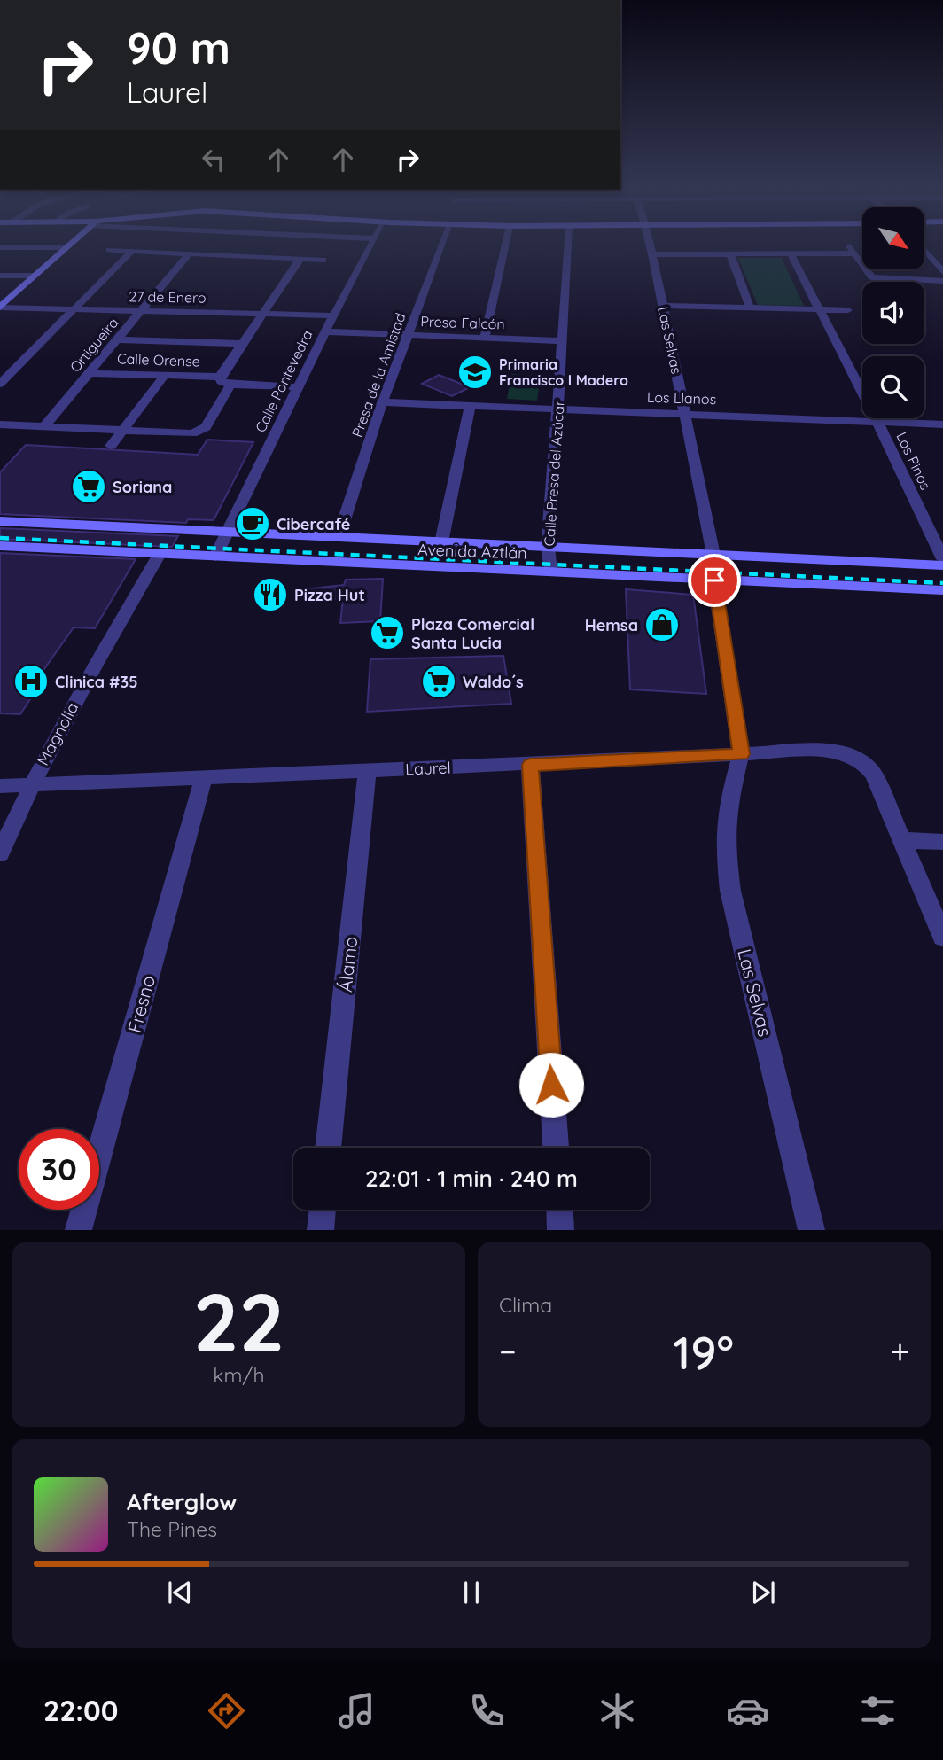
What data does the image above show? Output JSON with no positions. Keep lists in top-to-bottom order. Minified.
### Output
{"streets":{"street":["27 de Enero","Presa Falcón","Las Selvas","Ortigueira","Calle Orense","Presa de la Amistad","Calle Pontevedra","Los Llanos","Los Pinos","Calle Presa del Azúcar","Avenida Aztlán","Magnolia","Laurel","Álamo","Fresno"]},"crossings":[["27 de Enero","Ortigueira"],["27 de Enero","Calle Pontevedra"],["Presa Falcón","Presa de la Amistad"],["Presa Falcón","Calle Pontevedra"],["Presa Falcón","Calle Presa del Azúcar"],["Las Selvas","Los Llanos"],["Las Selvas","Avenida Aztlán"],["Las Selvas","Laurel"],["Ortigueira","Calle Orense"],["Presa de la Amistad","Los Llanos"],["Presa de la Amistad","Avenida Aztlán"],["Calle Pontevedra","Avenida Aztlán"],["Los Llanos","Los Pinos"],["Los Llanos","Calle Presa del Azúcar"],["Calle Presa del Azúcar","Avenida Aztlán"],["Avenida Aztlán","Magnolia"],["Magnolia","Laurel"],["Laurel","Álamo"],["Laurel","Fresno"]],"places":{"school or university":["Primaria Francisco I Madero"],"supermarket":["Soriana","Plaza Comercial Santa Lucia","Waldo´s"],"cafe":["Cibercafé"],"restaurant":["Pizza Hut"],"shop":["Hemsa"],"hospital":["Clinica #35"]},"north":"bottom right","page":{"turn":["90 m","Laurel"],"limit":"30","trip":"22:01 · 1 min · 240 m","tile":[["22","km/h"],"Clima"],"heat":["−","19°","+"],"song":["Afterglow","The Pines"],"tabs":"22:00"}}
